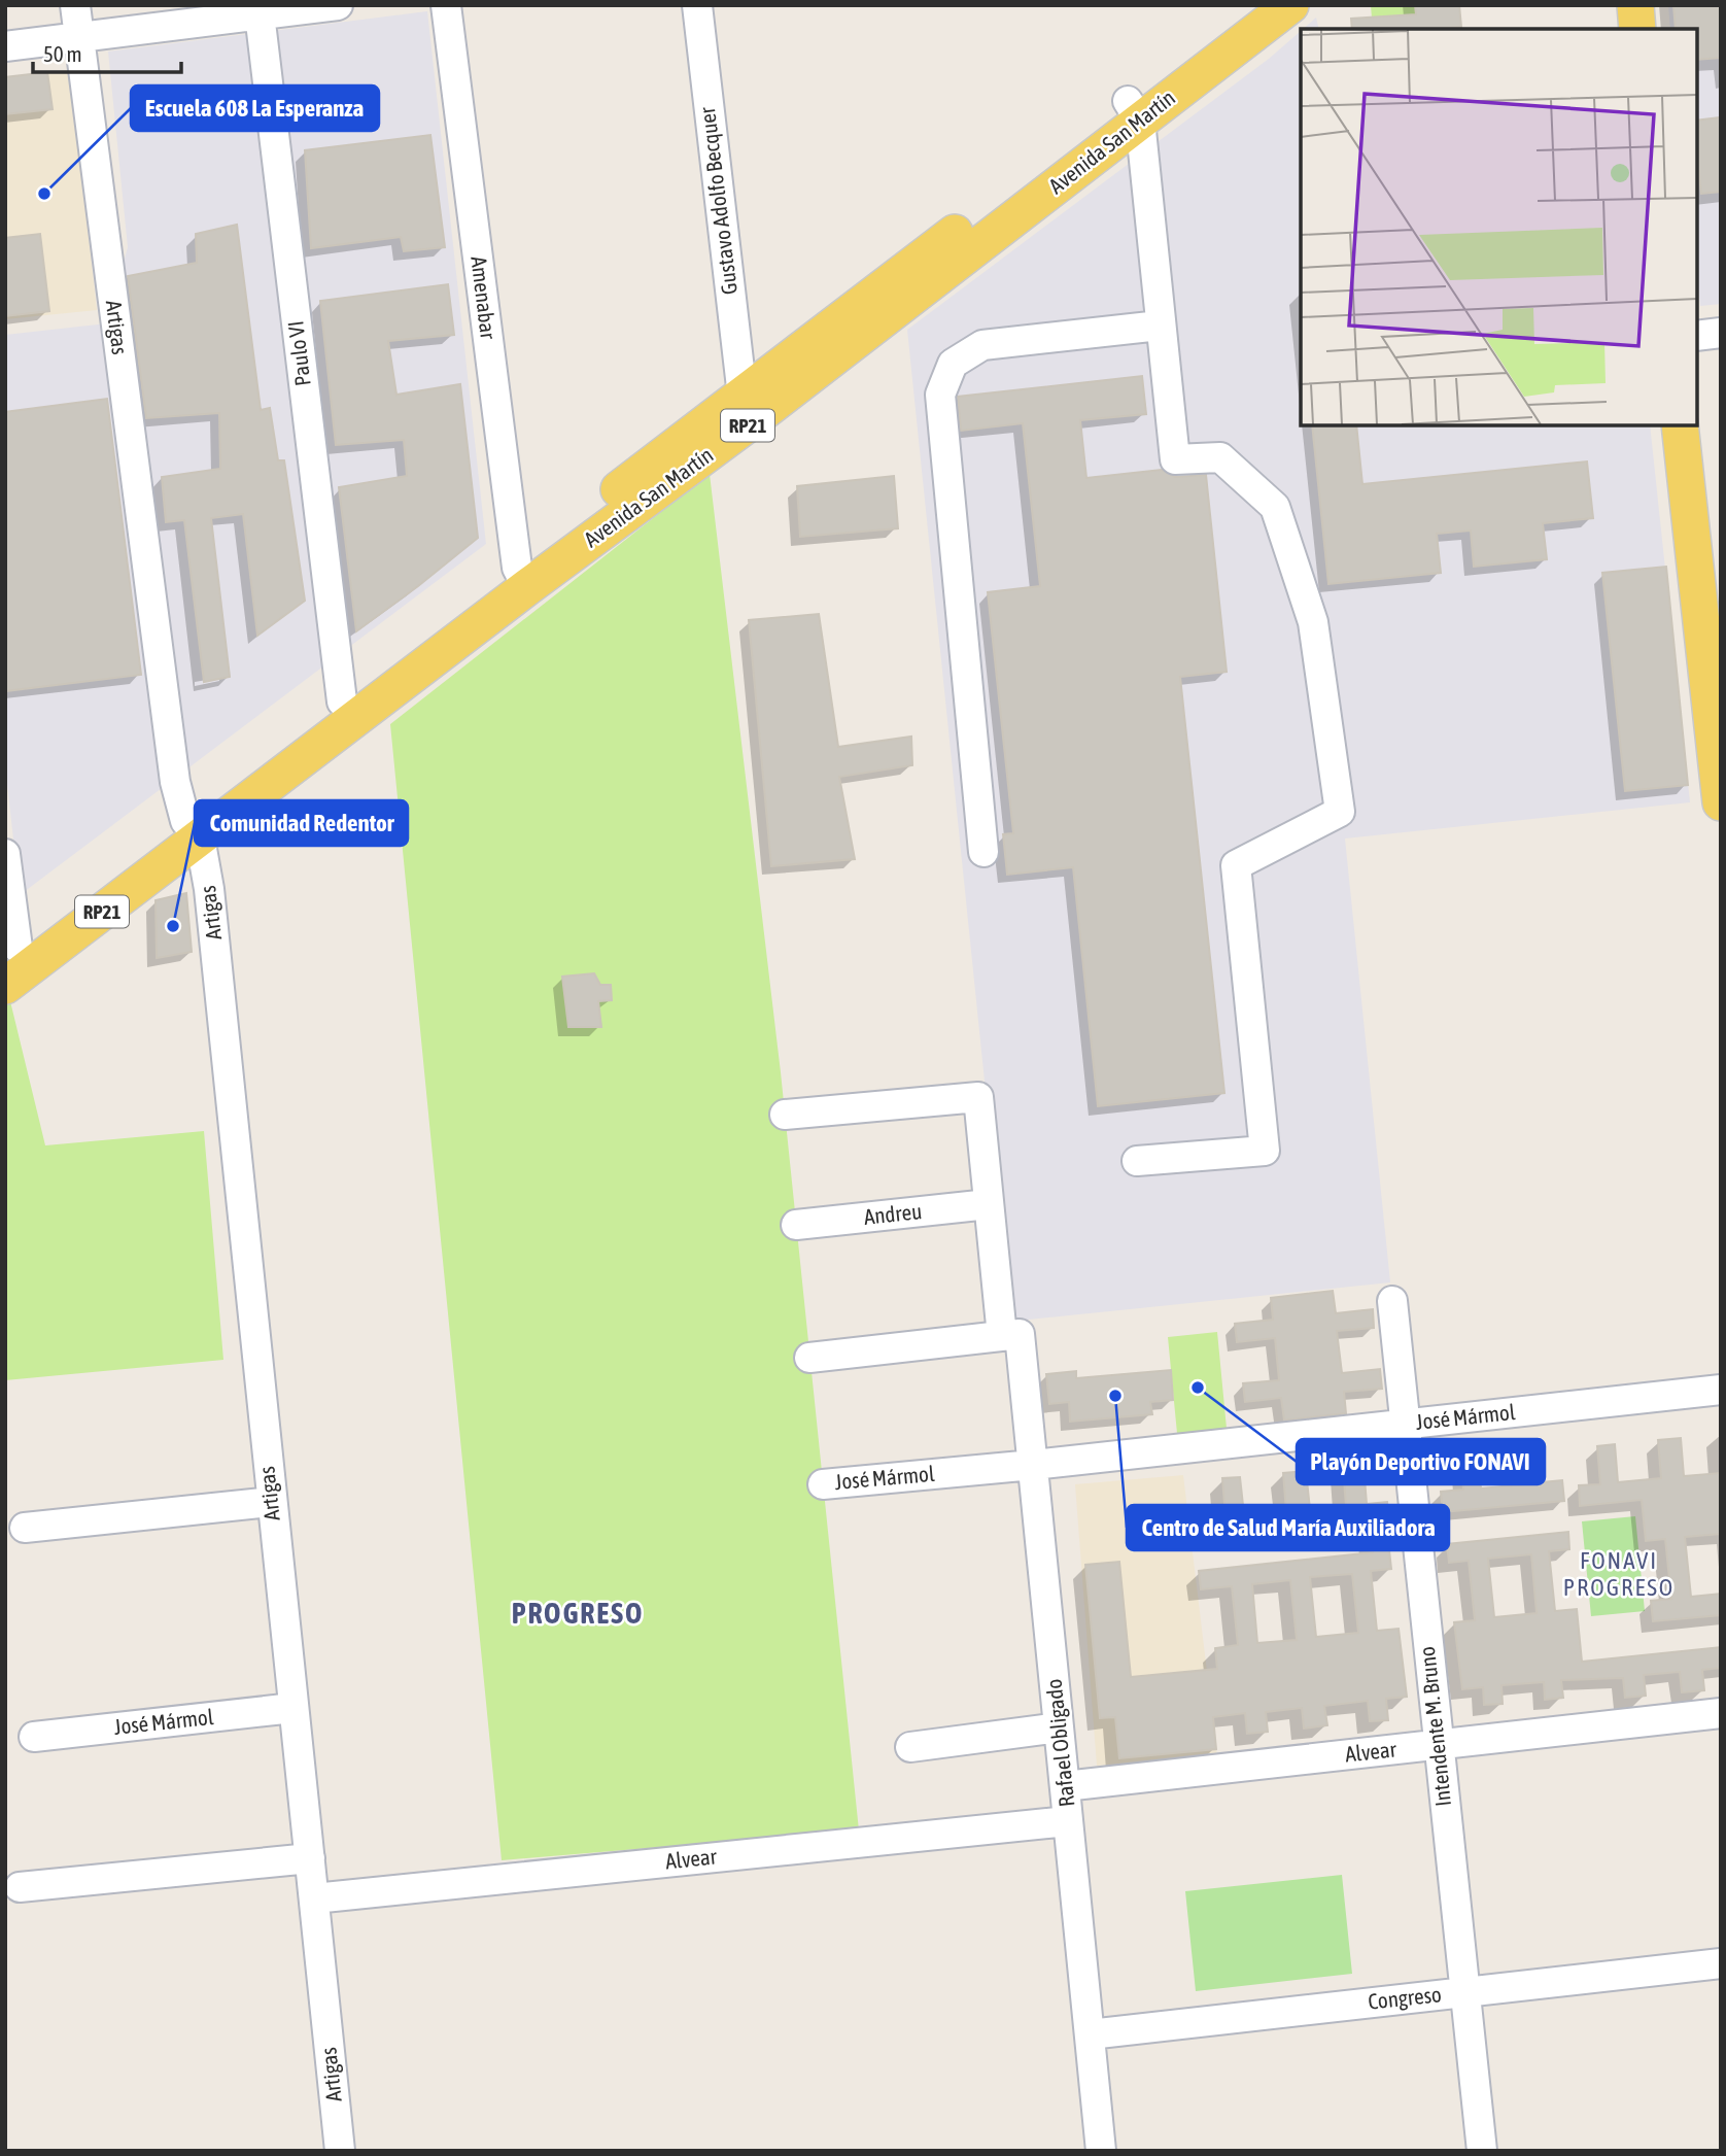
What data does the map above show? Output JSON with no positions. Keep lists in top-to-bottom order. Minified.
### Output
{"streets":{"main road":["Avenida San Martín","RP21"],"street":["Gustavo Adolfo Becquer","Amenabar","Artigas","Paulo VI","Andreu","José Mármol","Intendente M. Bruno","Rafael Obligado","Alvear","Congreso"]},"crossings":[["Avenida San Martín","Gustavo Adolfo Becquer"],["Avenida San Martín","Amenabar"],["Avenida San Martín","Artigas"],["Avenida San Martín","Paulo VI"],["Artigas","José Mármol"],["Artigas","Alvear"],["Andreu","Rafael Obligado"],["José Mármol","Intendente M. Bruno"],["José Mármol","Rafael Obligado"],["Intendente M. Bruno","Alvear"],["Intendente M. Bruno","Congreso"],["Rafael Obligado","Alvear"],["Rafael Obligado","Congreso"]],"districts":["FONAVI PROGRESO","PROGRESO"],"places":["Escuela 608 La Esperanza","Comunidad Redentor","Playón Deportivo FONAVI","Centro de Salud María Auxiliadora"],"scale_bar":"50 m"}
